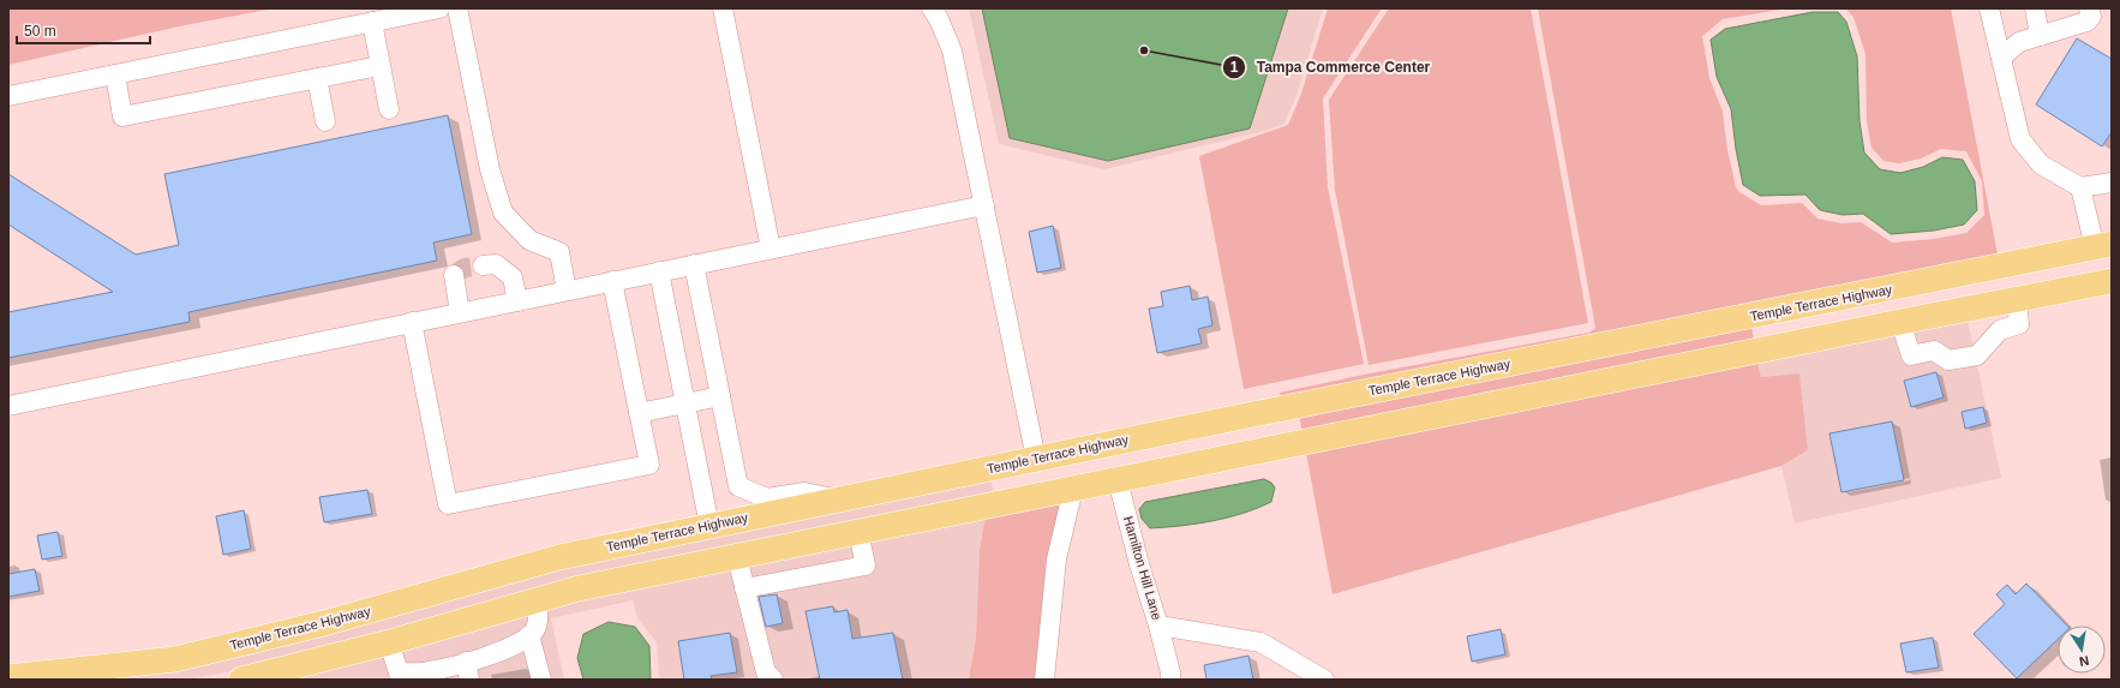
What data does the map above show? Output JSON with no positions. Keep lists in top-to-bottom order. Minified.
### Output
{"streets":{"main road":["Temple Terrace Highway"],"street":["Hamilton Hill Lane"]},"places":["Tampa Commerce Center"],"scale_bar":"50 m","north":"bottom"}
